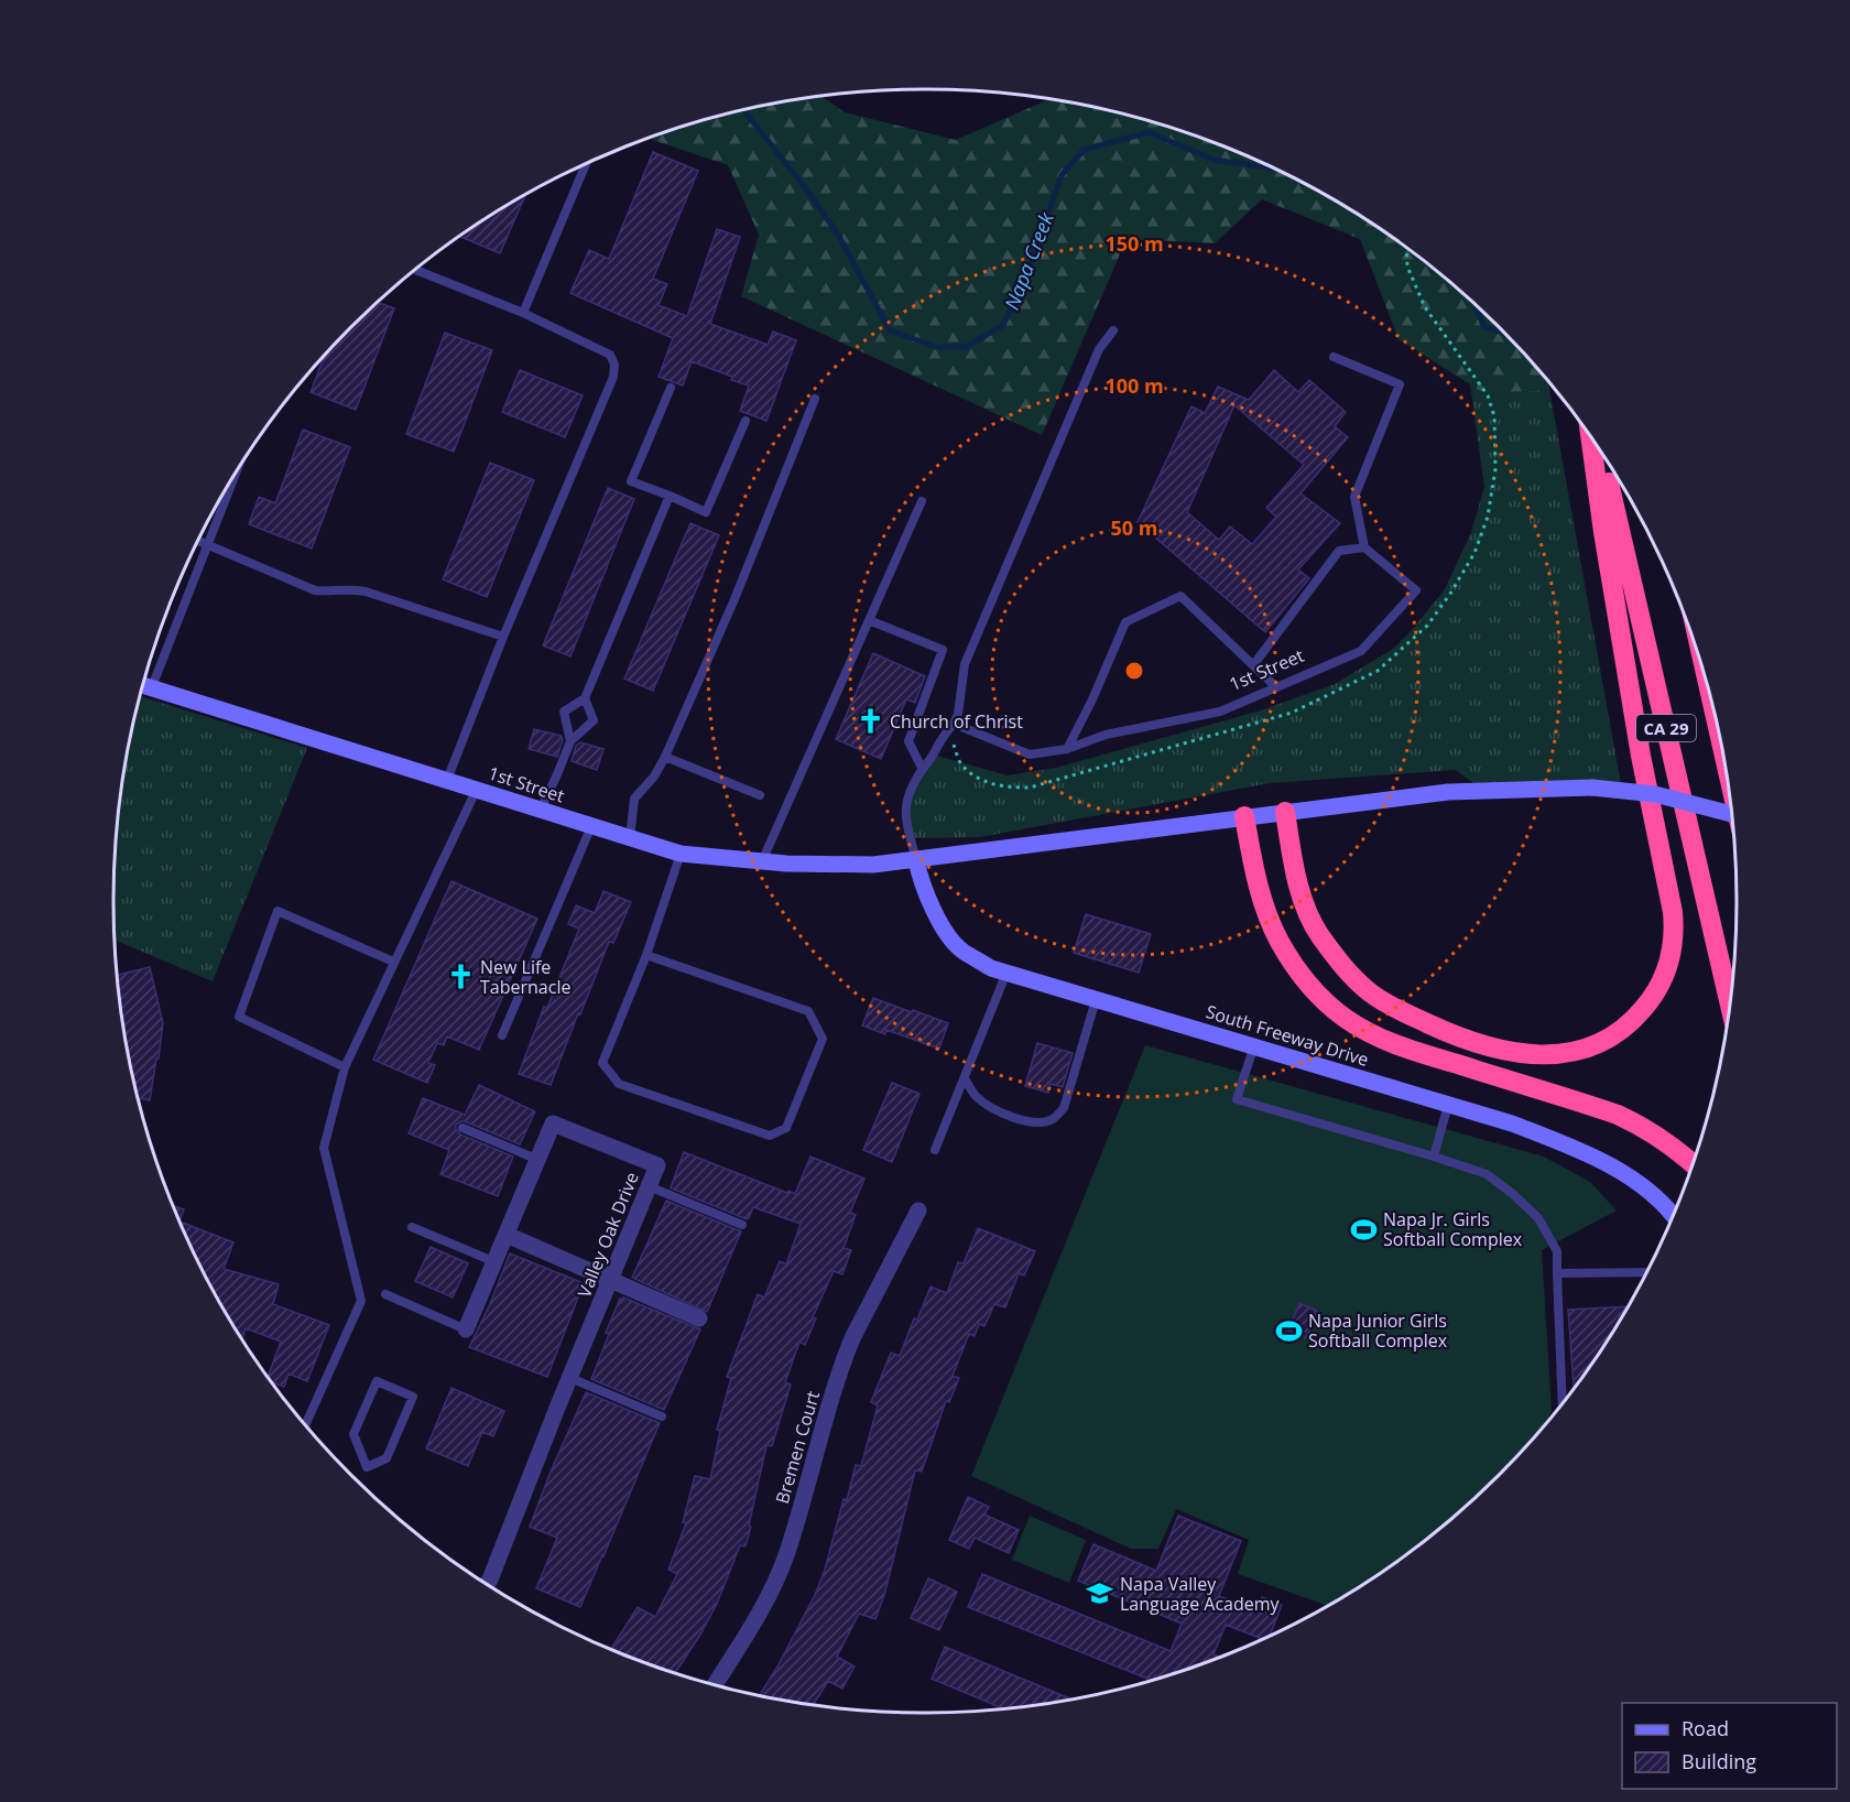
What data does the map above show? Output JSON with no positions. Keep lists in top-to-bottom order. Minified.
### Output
{"streets":{"highway":["CA 29"],"main road":["1st Street","South Freeway Drive"],"street":["Valley Oak Drive","Bremen Court"]},"crossings":[["1st Street","South Freeway Drive"]],"water":["Napa Creek"],"places":{"church":["Church of Christ","New Life Tabernacle"],"sports":["Napa Jr. Girls Softball Complex","Napa Junior Girls Softball Complex"],"school or university":["Napa Valley Language Academy"]},"legend":["Road","Building"],"rings":["150 m","100 m","50 m"]}
